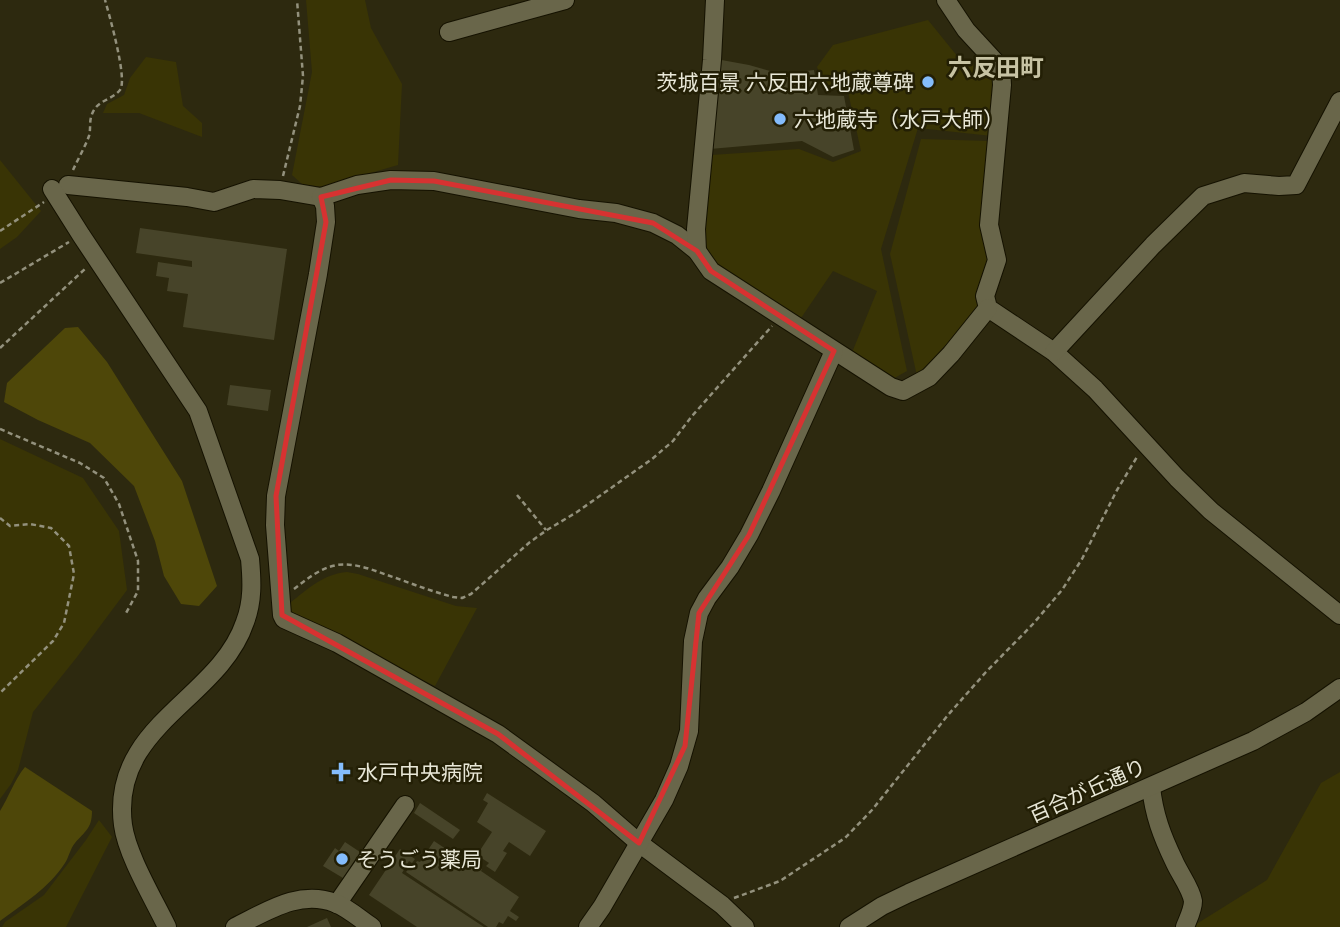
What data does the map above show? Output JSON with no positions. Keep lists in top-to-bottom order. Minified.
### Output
{"streets":{"street":["百合が丘通り"]},"districts":["六反田町"],"places":{"other":["茨城百景 六反田六地蔵尊碑","六地蔵寺（水戸大師）","そうごう薬局"],"health":["水戸中央病院"]}}
